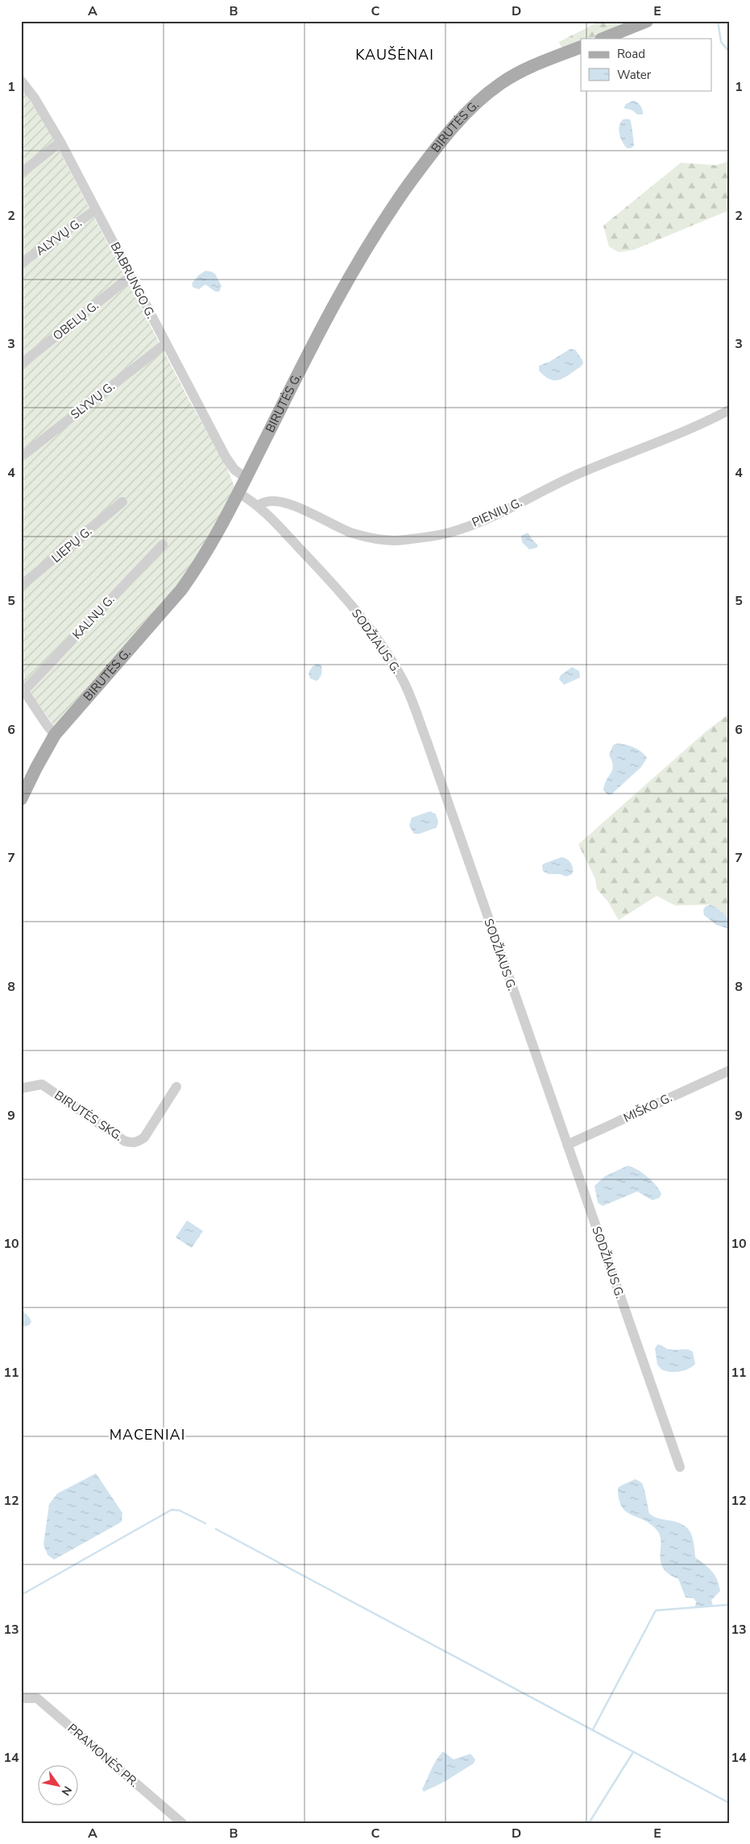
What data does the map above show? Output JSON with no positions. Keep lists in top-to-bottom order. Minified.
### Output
{"streets":{"main road":["BIRUTĖS G."],"street":["ALYVŲ G.","BABRUNGO G.","OBELŲ G.","SLYVŲ G.","PIENIŲ G.","LIEPŲ G.","KALNŲ G.","SODŽIAUS G.","MIŠKO G.","BIRUTĖS SKG.","PRAMONĖS PR."]},"crossings":[["BIRUTĖS G.","BABRUNGO G."],["BIRUTĖS G.","SODŽIAUS G."],["ALYVŲ G.","BABRUNGO G."],["BABRUNGO G.","OBELŲ G."],["BABRUNGO G.","SLYVŲ G."],["PIENIŲ G.","SODŽIAUS G."],["SODŽIAUS G.","MIŠKO G."]],"districts":["KAUŠĖNAI","MACENIAI"],"legend":["Road","Water"],"north":"bottom right","grid":{"columns":["A","B","C","D","E"],"rows":["1","2","3","4","5","6","7","8","9","10","11","12","13","14"]}}
